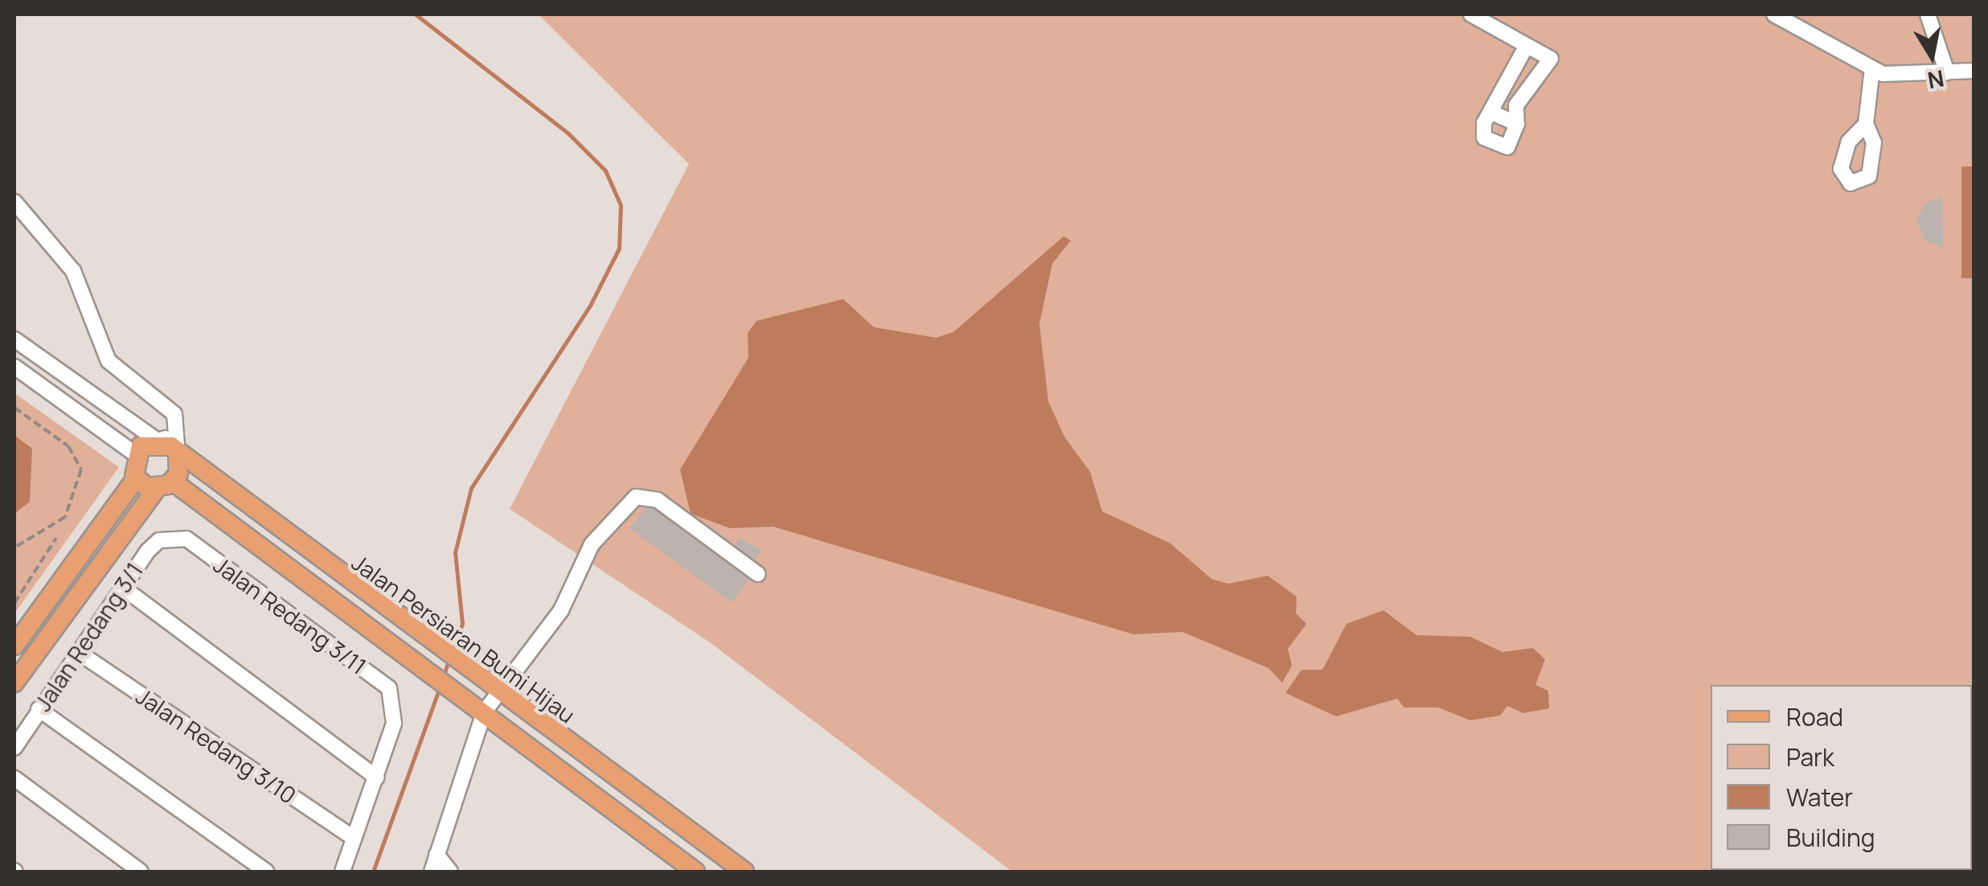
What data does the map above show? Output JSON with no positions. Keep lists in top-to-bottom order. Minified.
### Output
{"streets":{"main road":["Jalan Persiaran Bumi Hijau"],"street":["Jalan Redang 3/11","Jalan Redang 3/1","Jalan Redang 3/10"]},"crossings":[["Jalan Redang 3/11","Jalan Redang 3/1"],["Jalan Redang 3/1","Jalan Redang 3/10"]],"legend":["Road","Park","Water","Building"],"north":"bottom"}
